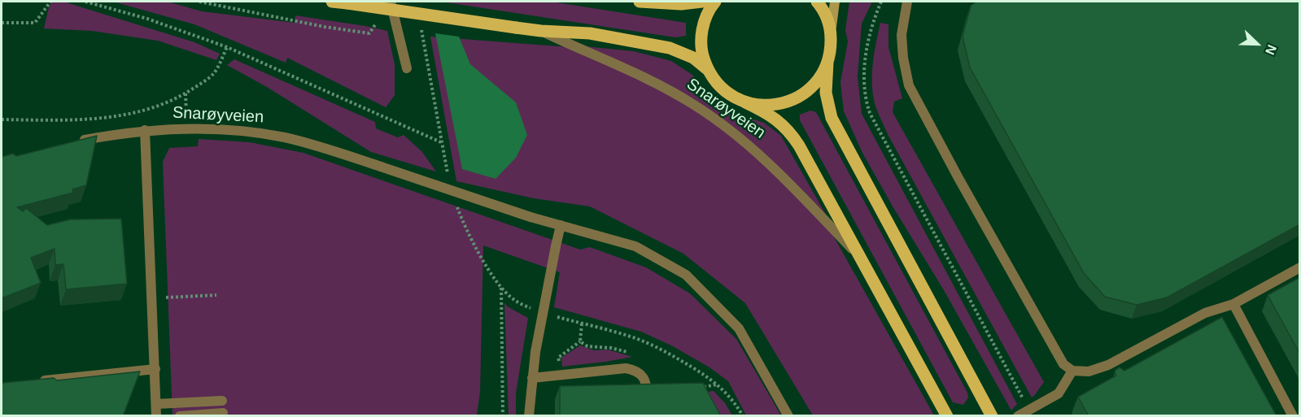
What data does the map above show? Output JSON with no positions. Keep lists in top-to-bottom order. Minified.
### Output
{"streets":{"main road":["Snarøyveien"]},"north":"bottom right"}
